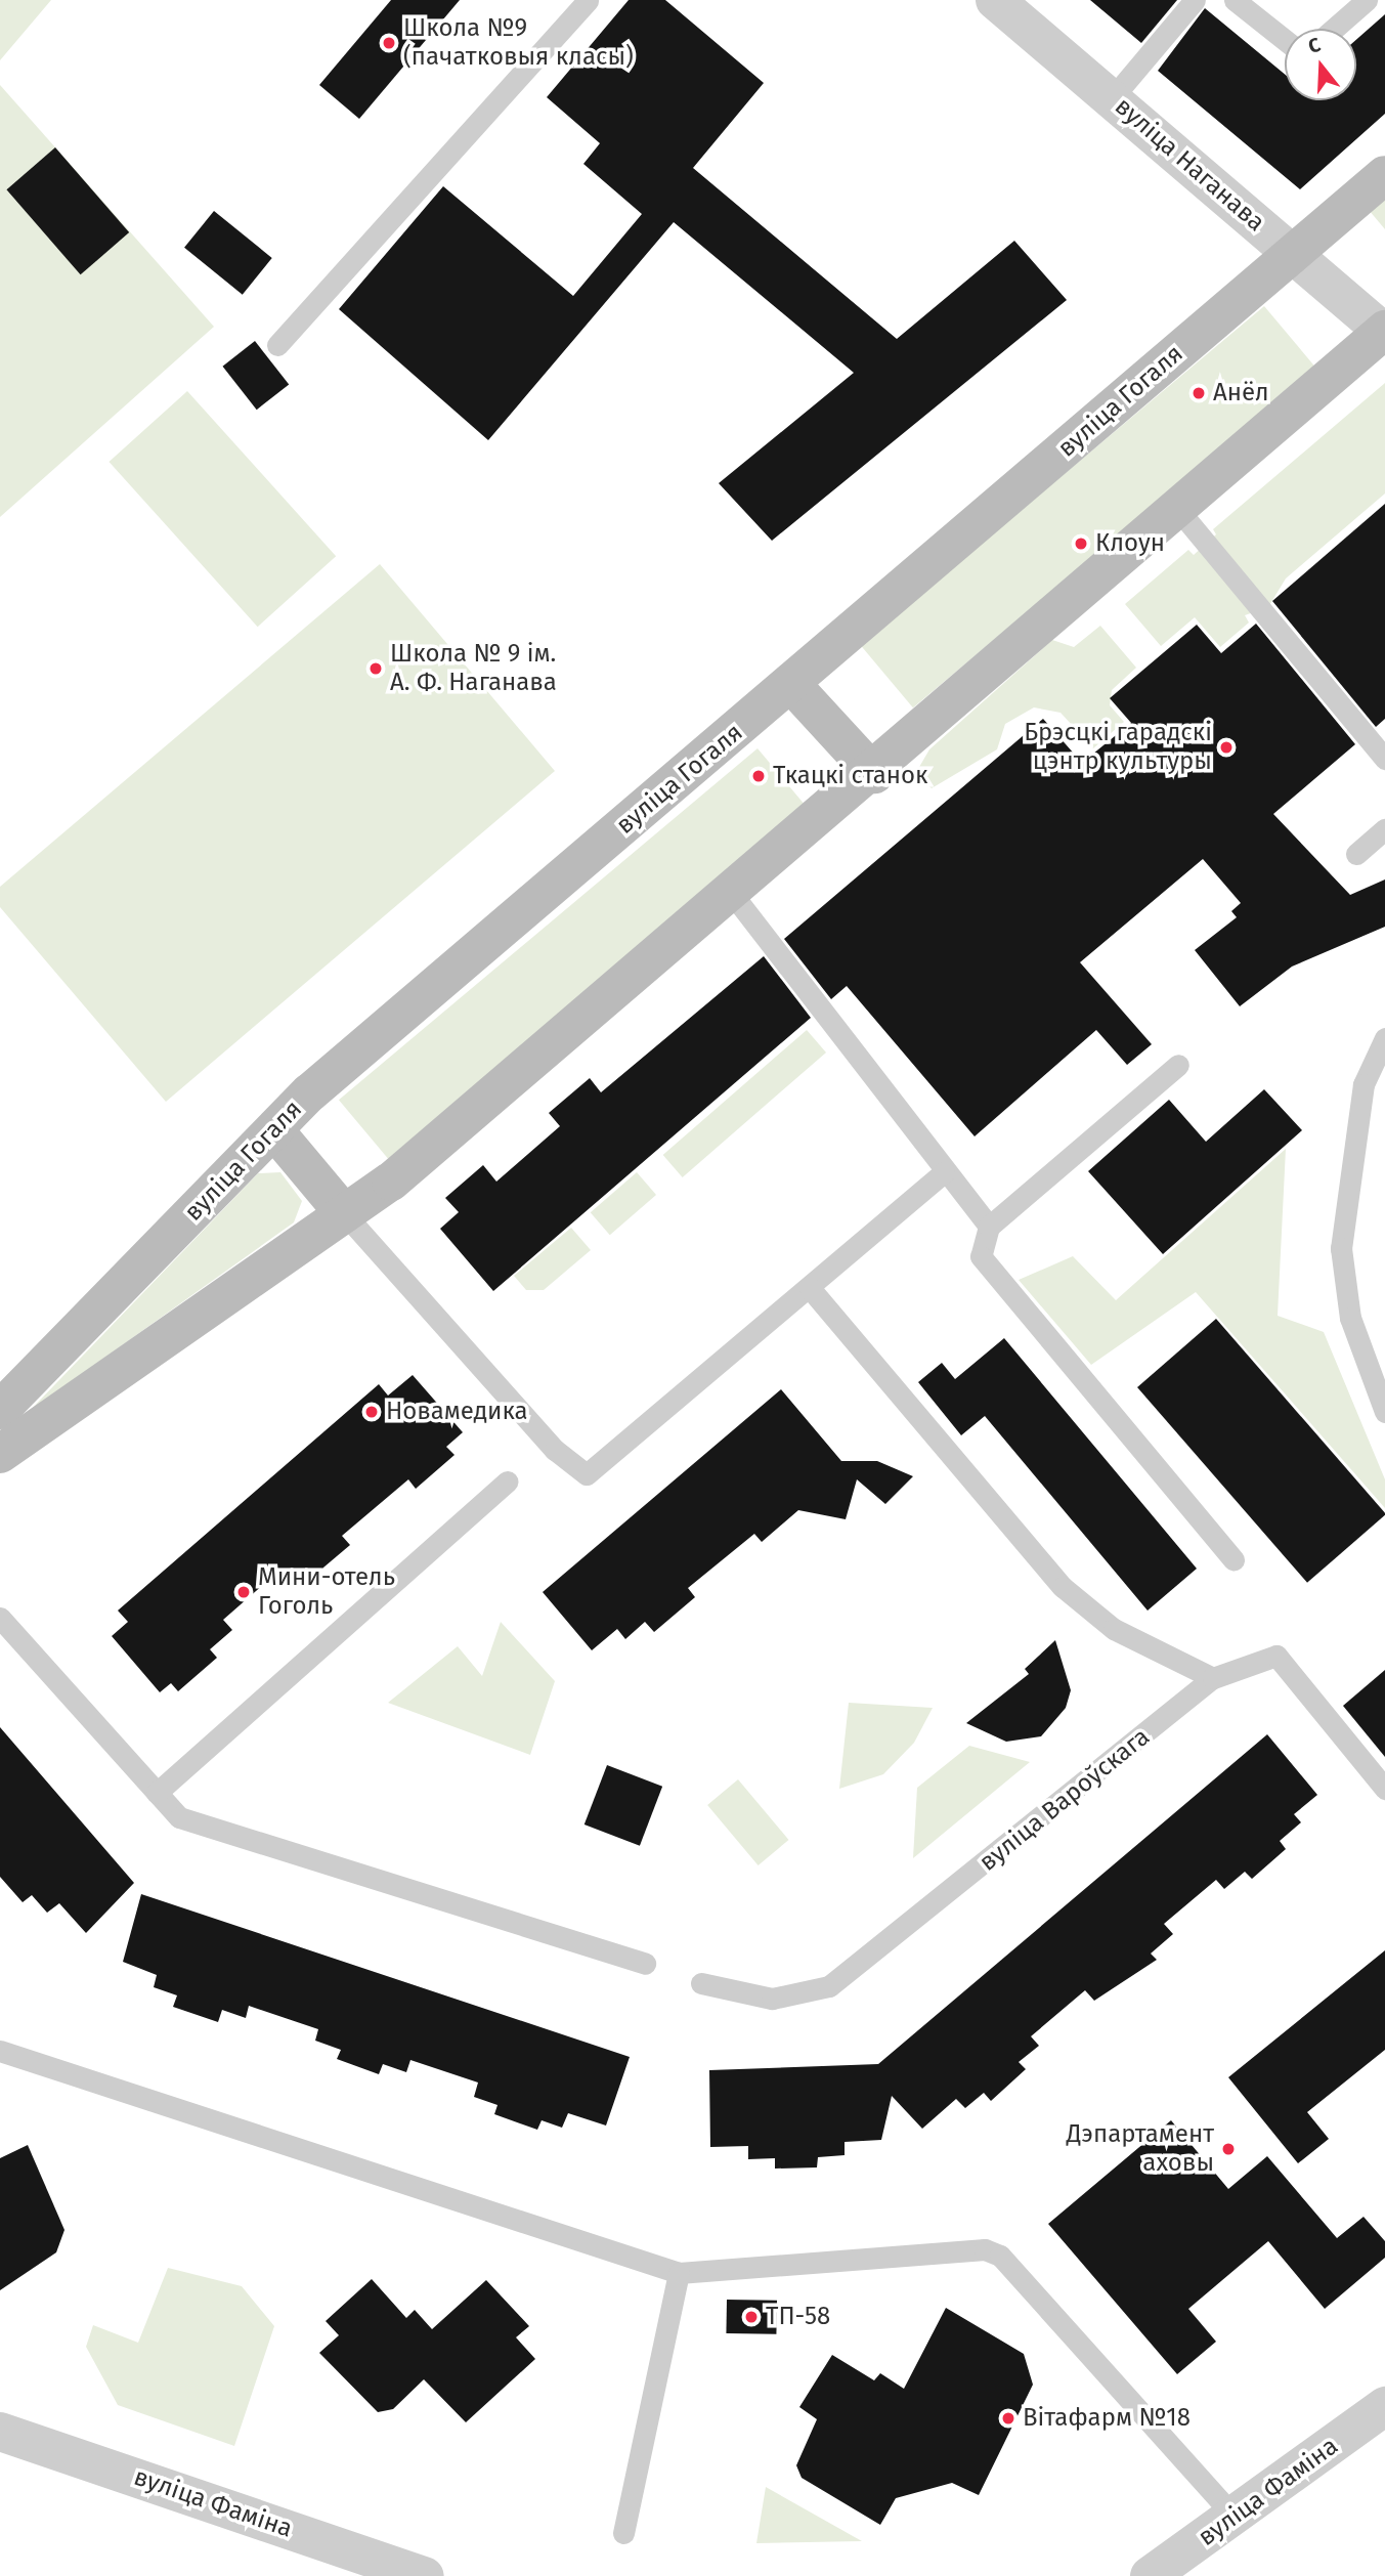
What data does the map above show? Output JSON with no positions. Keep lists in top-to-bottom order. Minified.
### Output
{"streets":{"main road":["вуліца Гогаля"],"street":["вуліца Наганава","вуліца Фаміна"],"lane":["вуліца Вароўскага"]},"crossings":[["вуліца Наганава","вуліца Гогаля"]],"places":["Школа №9 (пачатковыя класы)","Анёл","Клоун","Школа № 9 ім. А. Ф. Наганава","Брэсцкі гарадскі цэнтр культуры","Ткацкі станок","Новамедика","Мини-отель Гоголь","Дэпартамент аховы","ТП-58","Вітафарм №18"],"north":"top"}
